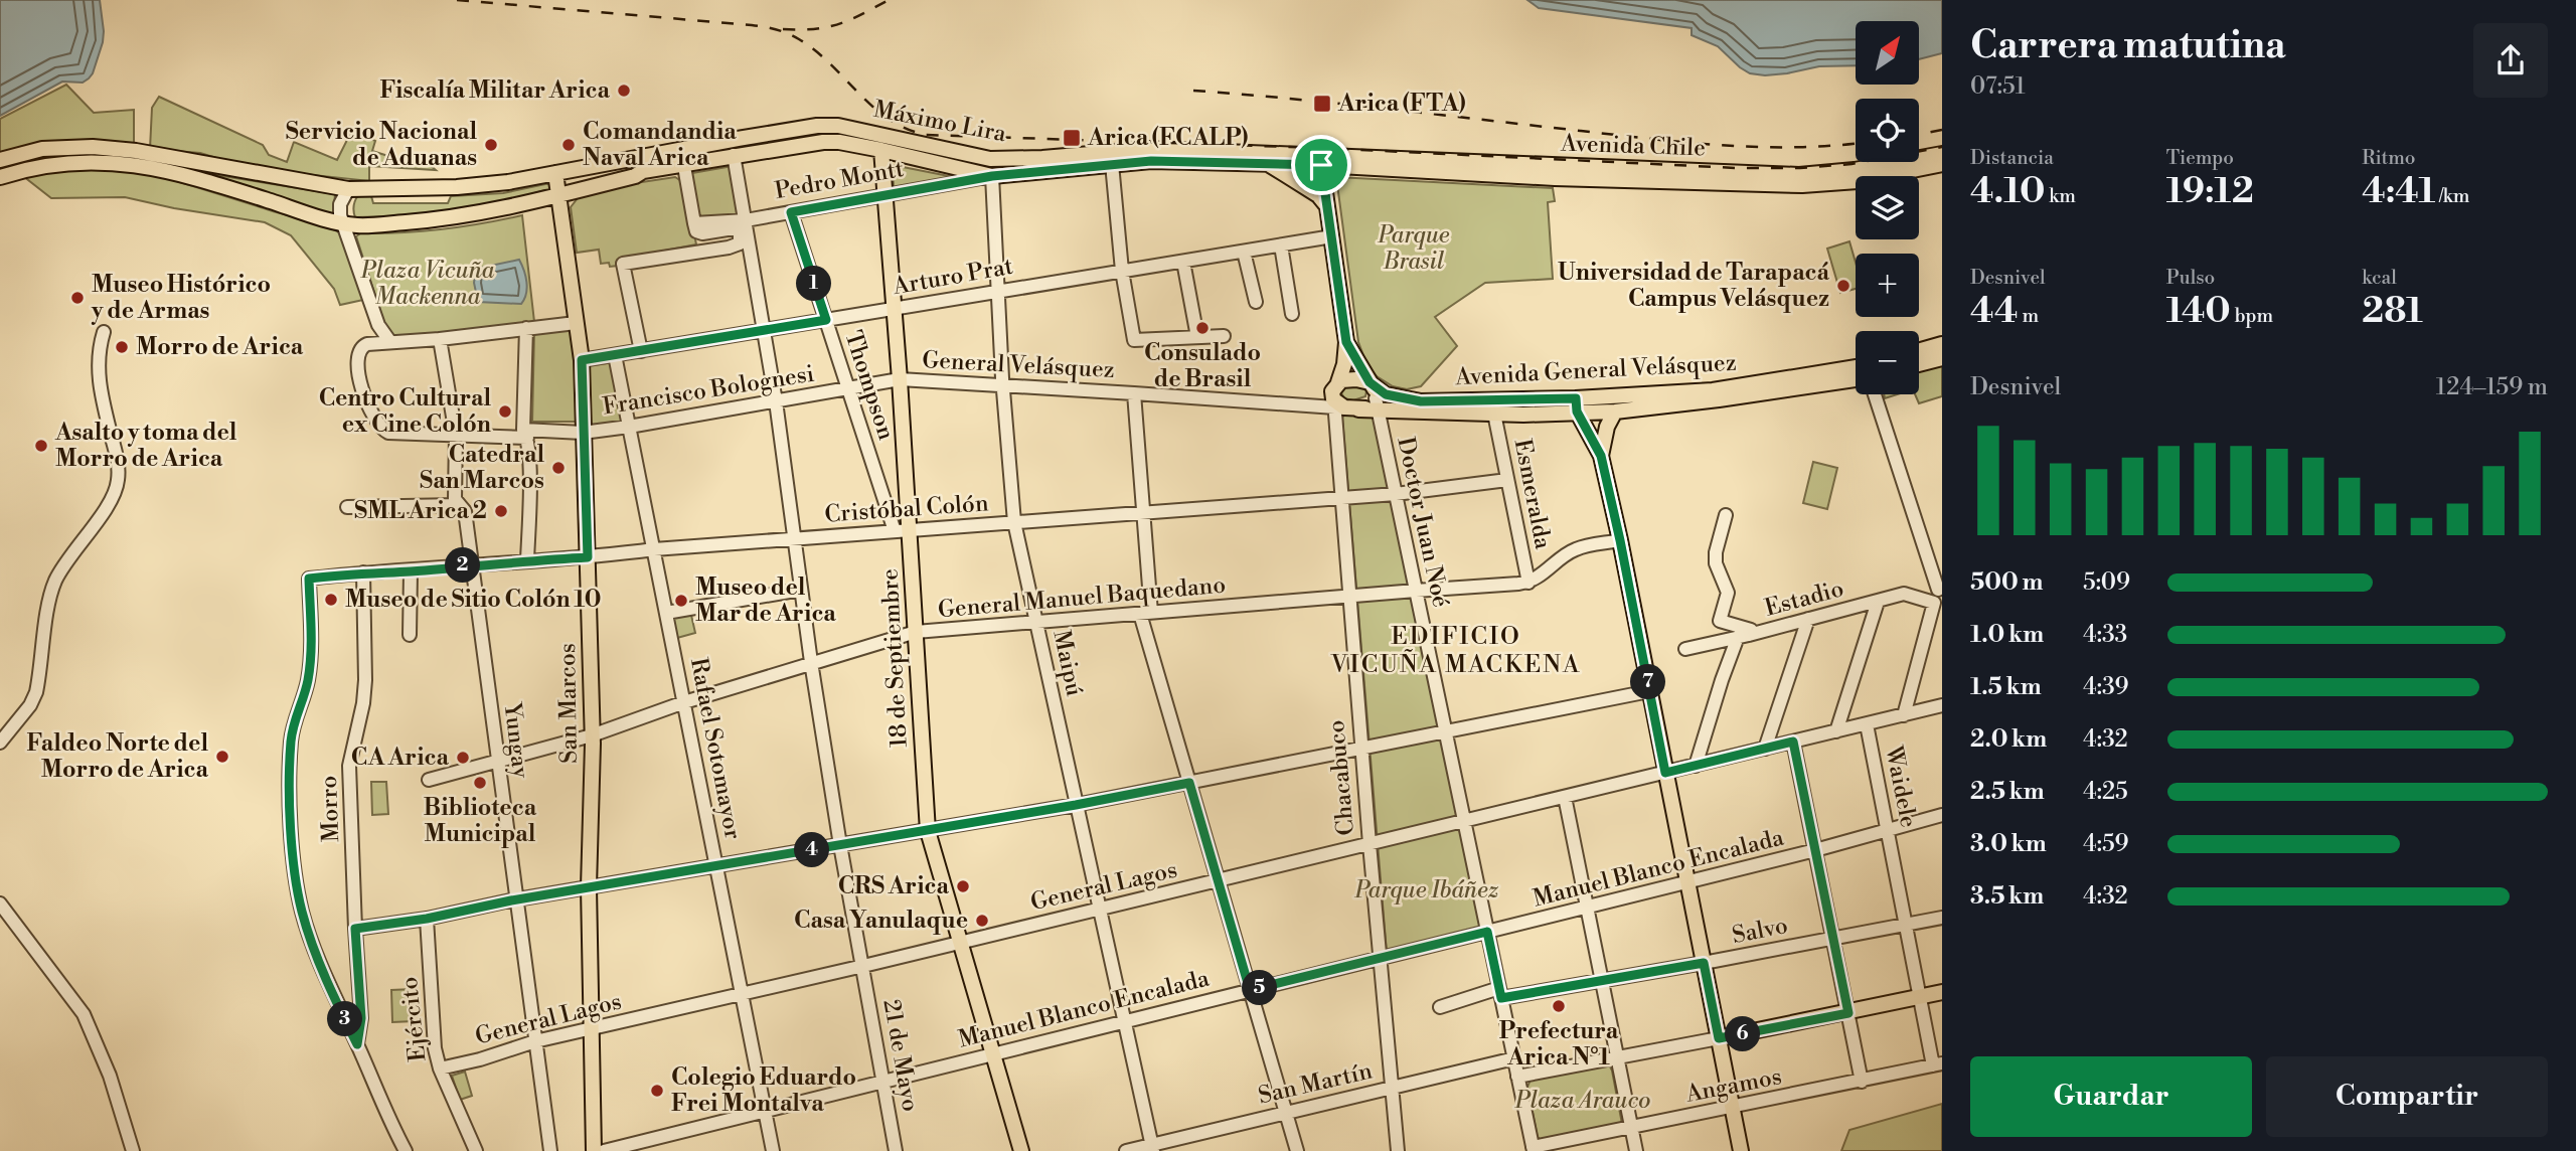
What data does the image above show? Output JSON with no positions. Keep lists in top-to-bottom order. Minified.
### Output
{"streets":{"main road":["Máximo Lira","Avenida Chile","Avenida General Velásquez","18 de Septiembre","San Marcos"],"street":["Pedro Montt","Arturo Prat","General Velásquez","Thompson","Francisco Bolognesi","Esmeralda","Cristóbal Colón","Doctor Juan Noé","General Manuel Baquedano","Estadio","Maipú","Yungay","Rafael Sotomayor","Chacabuco","Waidele","Morro","Manuel Blanco Encalada","General Lagos","Salvo","Ejército","21 de Mayo","San Martín","Angamos"]},"crossings":[["Máximo Lira","Avenida Chile"],["Máximo Lira","Pedro Montt"],["Máximo Lira","18 de Septiembre"],["Máximo Lira","Maipú"],["Máximo Lira","San Marcos"],["Máximo Lira","21 de Mayo"],["Pedro Montt","Thompson"],["Pedro Montt","18 de Septiembre"],["Pedro Montt","Maipú"],["Pedro Montt","21 de Mayo"],["Arturo Prat","Thompson"],["Arturo Prat","18 de Septiembre"],["Arturo Prat","Maipú"],["Arturo Prat","San Marcos"],["Arturo Prat","Rafael Sotomayor"],["Arturo Prat","21 de Mayo"],["General Velásquez","Avenida General Velásquez"],["General Velásquez","Francisco Bolognesi"],["General Velásquez","18 de Septiembre"],["General Velásquez","Maipú"],["Avenida General Velásquez","Esmeralda"],["Avenida General Velásquez","Doctor Juan Noé"],["Avenida General Velásquez","Chacabuco"],["Thompson","Francisco Bolognesi"],["Thompson","Cristóbal Colón"],["Francisco Bolognesi","18 de Septiembre"],["Francisco Bolognesi","San Marcos"],["Francisco Bolognesi","Yungay"],["Francisco Bolognesi","Rafael Sotomayor"],["Francisco Bolognesi","21 de Mayo"],["Esmeralda","Cristóbal Colón"],["Esmeralda","General Manuel Baquedano"],["Cristóbal Colón","Doctor Juan Noé"],["Cristóbal Colón","18 de Septiembre"],["Cristóbal Colón","Maipú"],["Cristóbal Colón","San Marcos"],["Cristóbal Colón","Yungay"],["Cristóbal Colón","Rafael Sotomayor"],["Cristóbal Colón","Chacabuco"],["Cristóbal Colón","Morro"],["Cristóbal Colón","21 de Mayo"],["Doctor Juan Noé","General Manuel Baquedano"],["Doctor Juan Noé","Manuel Blanco Encalada"],["Doctor Juan Noé","General Lagos"],["Doctor Juan Noé","Salvo"],["Doctor Juan Noé","San Martín"],["Doctor Juan Noé","Angamos"],["General Manuel Baquedano","18 de Septiembre"],["General Manuel Baquedano","Maipú"],["General Manuel Baquedano","San Marcos"],["General Manuel Baquedano","Yungay"],["General Manuel Baquedano","Rafael Sotomayor"],["General Manuel Baquedano","Chacabuco"],["General Manuel Baquedano","21 de Mayo"],["18 de Septiembre","Manuel Blanco Encalada"],["18 de Septiembre","General Lagos"],["Maipú","Manuel Blanco Encalada"],["Maipú","General Lagos"],["Maipú","San Martín"],["San Marcos","General Lagos"],["Yungay","General Lagos"],["Rafael Sotomayor","Manuel Blanco Encalada"],["Rafael Sotomayor","General Lagos"],["Chacabuco","Manuel Blanco Encalada"],["Chacabuco","General Lagos"],["Chacabuco","San Martín"],["Waidele","Manuel Blanco Encalada"],["Waidele","General Lagos"],["Waidele","Salvo"],["Waidele","Angamos"],["Manuel Blanco Encalada","21 de Mayo"],["General Lagos","Ejército"],["General Lagos","21 de Mayo"]],"districts":["EDIFICIO VICUÑA MACKENA"],"parks":["Parque Brasil","Plaza Vicuña Mackenna","Parque Ibáñez","Plaza Arauco"],"places":{"other":["Fiscalía Militar Arica","Servicio Nacional de Aduanas","Comandandia Naval Arica","Universidad de Tarapacá Campus Velásquez","Museo Histórico y de Armas","Consulado de Brasil","Morro de Arica","Centro Cultural ex Cine Colón","Asalto y toma del Morro de Arica","Catedral San Marcos","SML Arica 2","Museo de Sitio Colón 10","Museo del Mar de Arica","Faldeo Norte del Morro de Arica","CA Arica","Biblioteca Municipal","CRS Arica","Casa Yanulaque","Prefectura Arica N°1","Colegio Eduardo Frei Montalva"],"transit":["Arica (FTA)","Arica (FCALP)"]},"north":"top right","page":{"heading":["Carrera matutina","07:51"],"map_buttons":["+","−"],"stats":[["Distancia","4.10 km"],["Tiempo","19:12"],["Ritmo","4:41 /km"],["Desnivel","44 m"],["Pulso","140 bpm"],["kcal","281"]],"pins":["1","2","7","4","5","3","6"],"chart":["Desnivel","124–159 m"],"list":[{"name":"500 m","note":"5:09"},{"name":"1.0 km","note":"4:33"},{"name":"1.5 km","note":"4:39"},{"name":"2.0 km","note":"4:32"},{"name":"2.5 km","note":"4:25"},{"name":"3.0 km","note":"4:59"},{"name":"3.5 km","note":"4:32"}],"buttons":["Guardar","Compartir"]}}
